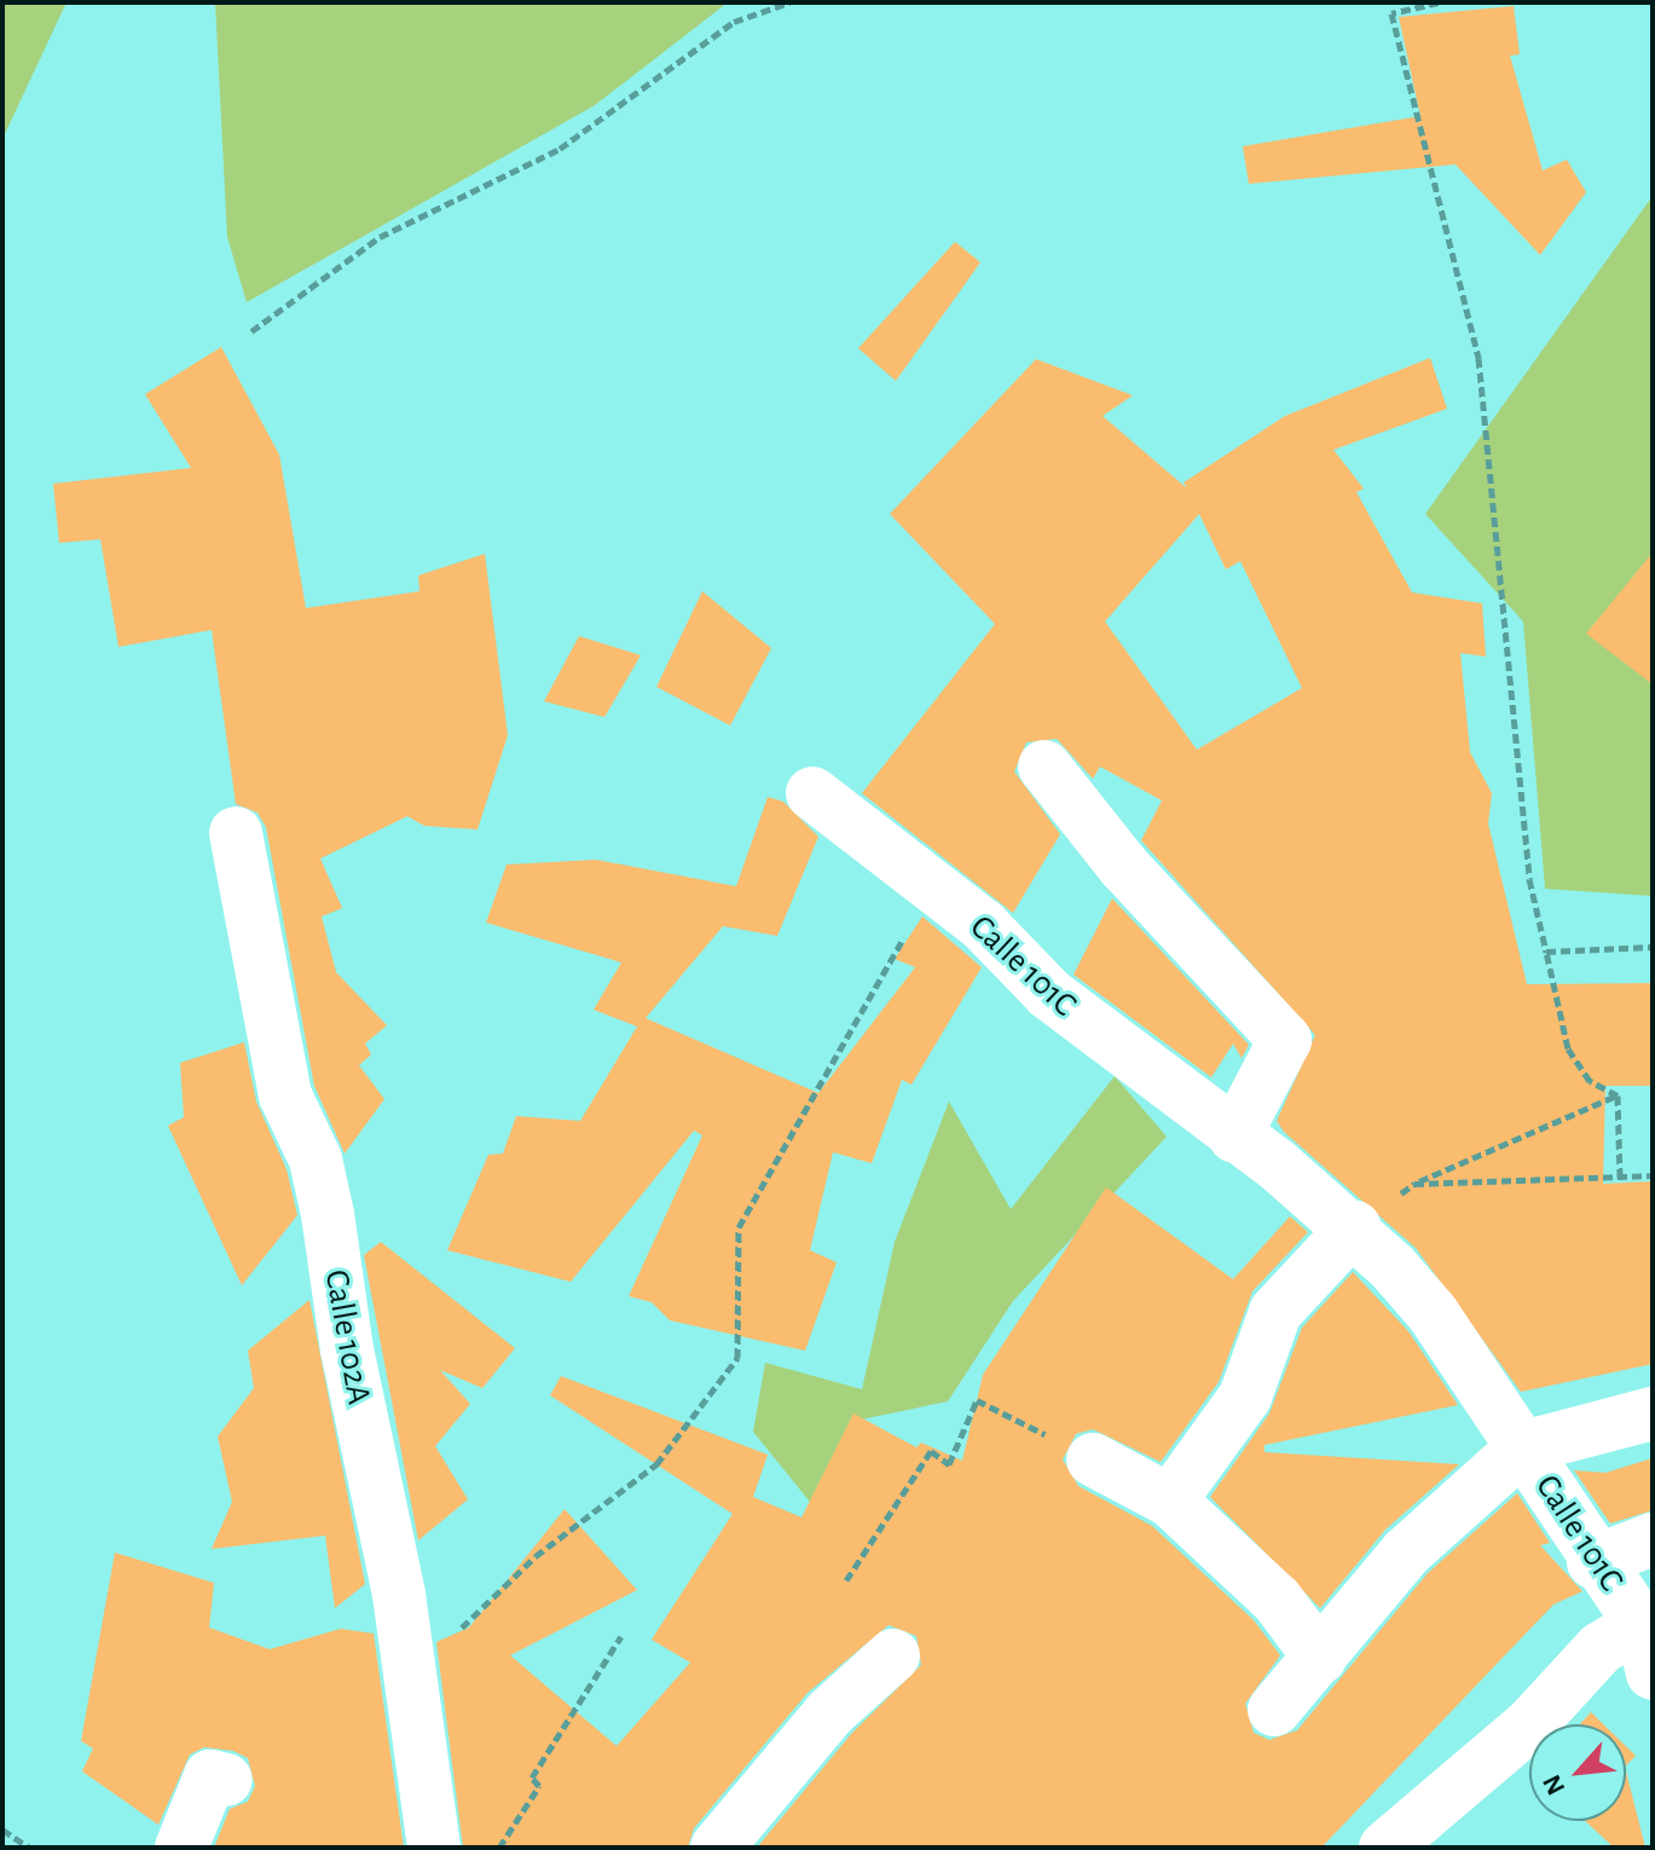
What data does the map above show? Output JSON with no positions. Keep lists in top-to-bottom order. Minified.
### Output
{"streets":{"street":["Calle 101C","Calle 102A"]},"north":"bottom left"}
